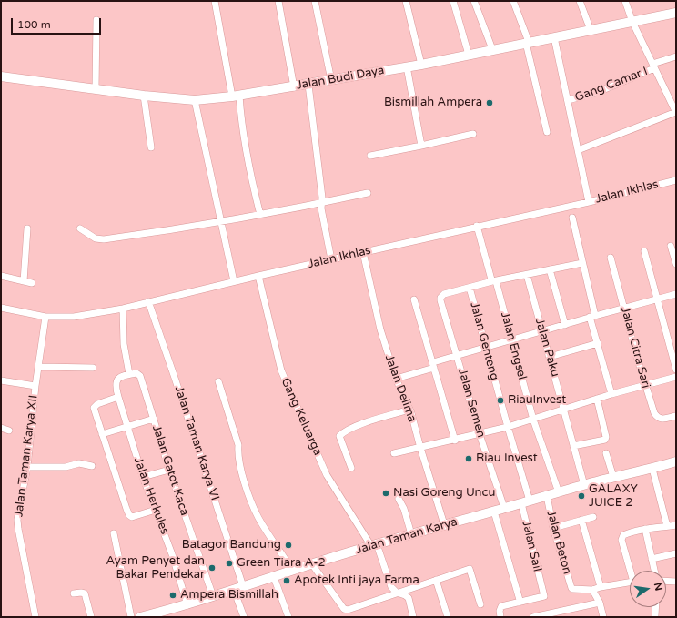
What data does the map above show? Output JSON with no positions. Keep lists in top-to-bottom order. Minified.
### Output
{"streets":{"street":["Jalan Budi Daya","Gang Camar I","Jalan Ikhlas","Jalan Genteng","Jalan Engsel","Jalan Paku","Jalan Citra Sari","Jalan Delima","Jalan Semen","Gang Keluarga","Jalan Taman Karya VI","Jalan Taman Karya XII","Jalan Gatot Kaca","Jalan Herkules","Jalan Taman Karya","Jalan Beton","Jalan Sail"]},"crossings":[["Jalan Ikhlas","Jalan Engsel"],["Jalan Ikhlas","Jalan Delima"],["Jalan Ikhlas","Gang Keluarga"],["Jalan Ikhlas","Jalan Taman Karya VI"],["Jalan Ikhlas","Jalan Taman Karya XII"],["Jalan Genteng","Jalan Semen"],["Jalan Genteng","Jalan Taman Karya"],["Jalan Genteng","Jalan Sail"],["Jalan Engsel","Jalan Taman Karya"],["Jalan Paku","Jalan Taman Karya"],["Jalan Delima","Jalan Taman Karya"],["Jalan Semen","Jalan Taman Karya"],["Gang Keluarga","Jalan Taman Karya"],["Jalan Taman Karya VI","Jalan Taman Karya"],["Jalan Gatot Kaca","Jalan Herkules"],["Jalan Gatot Kaca","Jalan Taman Karya"],["Jalan Herkules","Jalan Taman Karya"],["Jalan Taman Karya","Jalan Beton"],["Jalan Taman Karya","Jalan Sail"]],"places":["Bismillah Ampera","RiauInvest","Riau Invest","Nasi Goreng Uncu","GALAXY JUICE 2","Batagor Bandung","Green Tiara A-2","Ayam Penyet dan Bakar Pendekar","Apotek Inti jaya Farma","Ampera Bismillah"],"scale_bar":"100 m","north":"right"}
